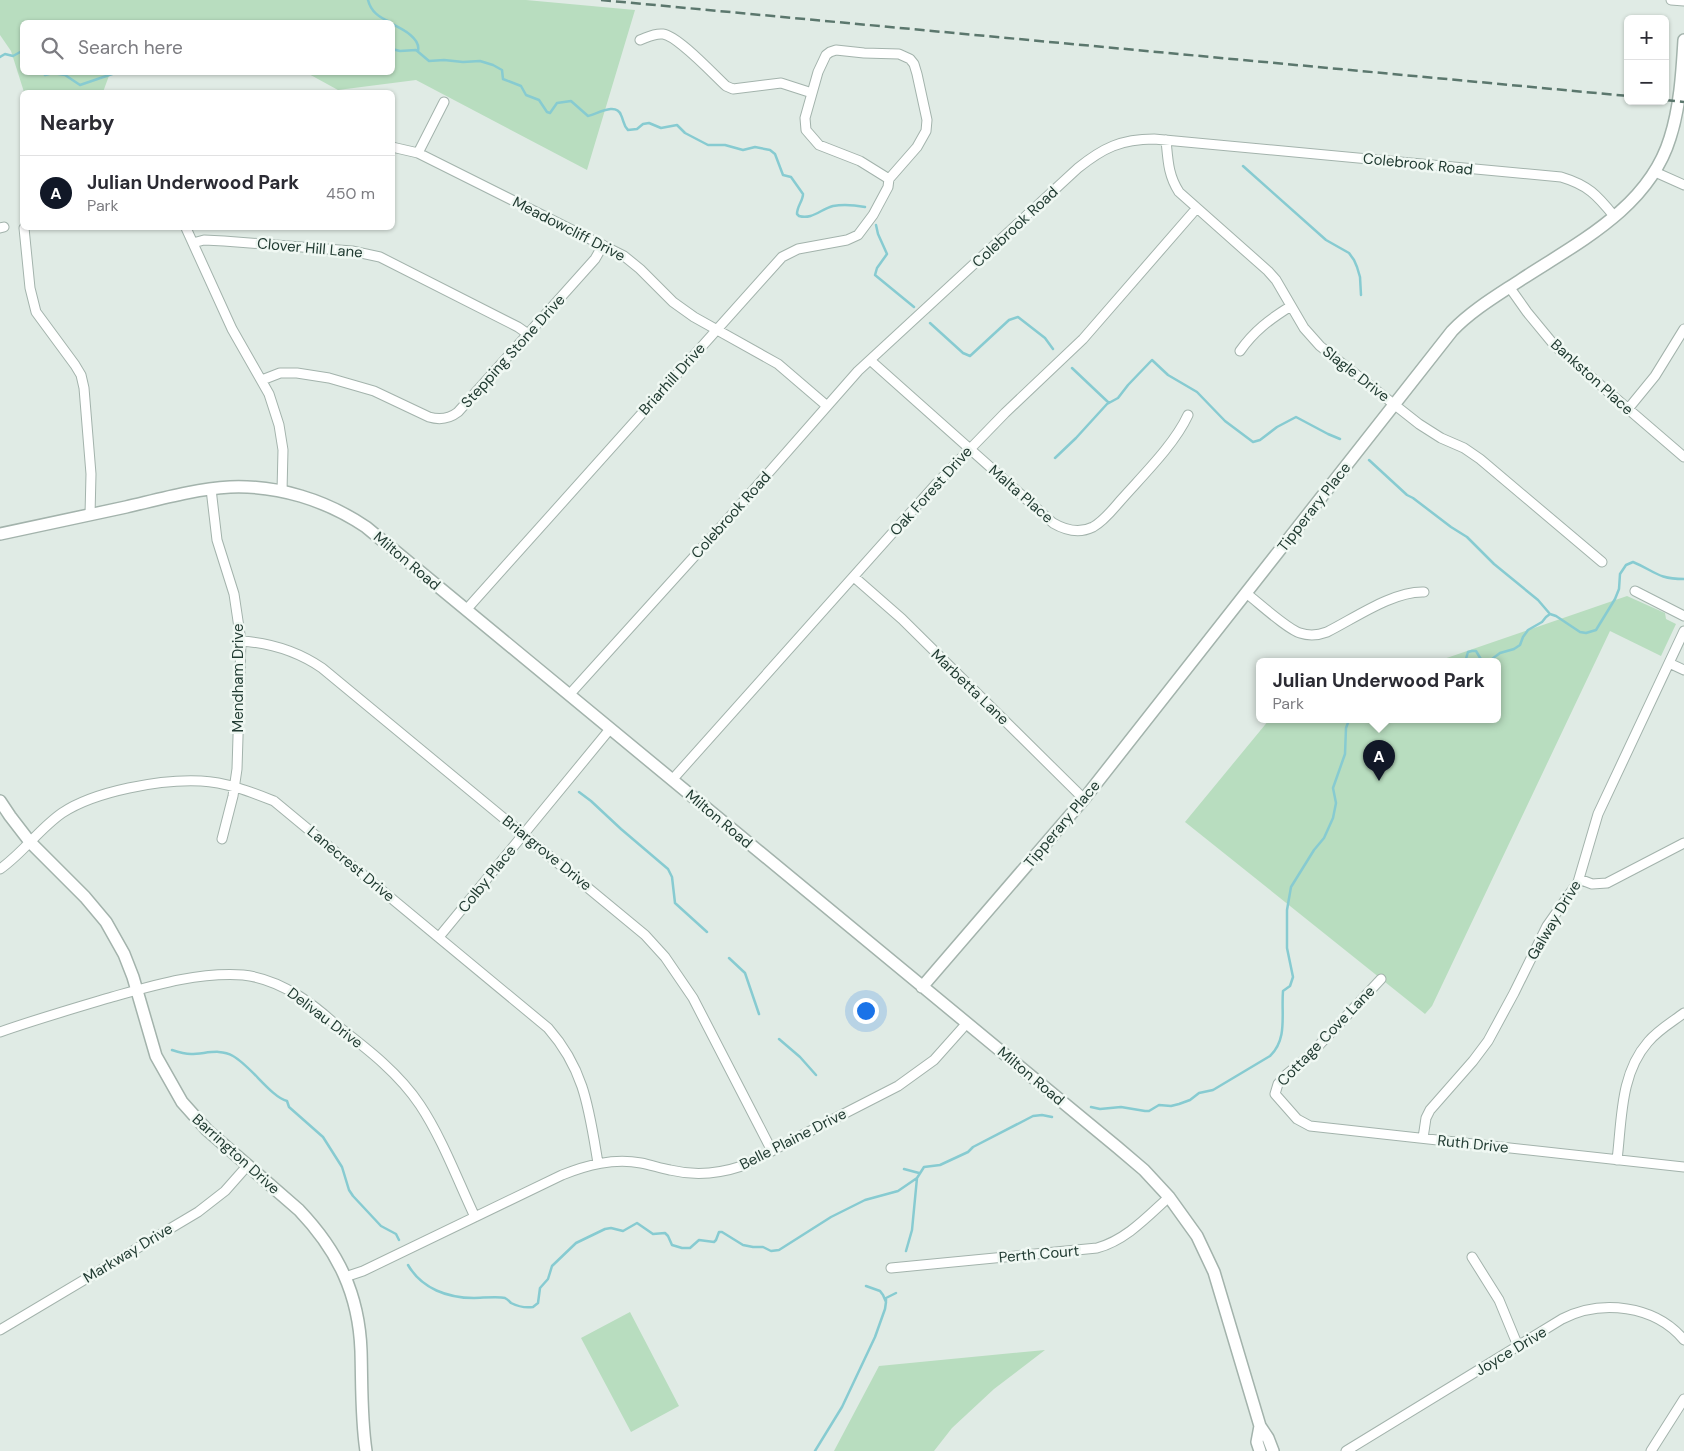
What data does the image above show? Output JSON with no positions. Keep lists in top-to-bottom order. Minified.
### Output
{"streets":{"street":["Colebrook Road","Meadowcliff Drive","Clover Hill Lane","Stepping Stone Drive","Slagle Drive","Bankston Place","Briarhill Drive","Oak Forest Drive","Malta Place","Tipperary Place","Milton Road","Mendham Drive","Marbetta Lane","Briargrove Drive","Lanecrest Drive","Colby Place","Galway Drive","Delivau Drive","Cottage Cove Lane","Belle Plaine Drive","Ruth Drive","Barrington Drive","Markway Drive","Perth Court","Joyce Drive"]},"crossings":[["Colebrook Road","Meadowcliff Drive"],["Colebrook Road","Slagle Drive"],["Colebrook Road","Malta Place"],["Colebrook Road","Tipperary Place"],["Colebrook Road","Milton Road"],["Meadowcliff Drive","Stepping Stone Drive"],["Meadowcliff Drive","Briarhill Drive"],["Clover Hill Lane","Stepping Stone Drive"],["Slagle Drive","Oak Forest Drive"],["Slagle Drive","Tipperary Place"],["Bankston Place","Tipperary Place"],["Briarhill Drive","Milton Road"],["Oak Forest Drive","Malta Place"],["Oak Forest Drive","Milton Road"],["Oak Forest Drive","Marbetta Lane"],["Tipperary Place","Milton Road"],["Tipperary Place","Marbetta Lane"],["Milton Road","Mendham Drive"],["Milton Road","Colby Place"],["Milton Road","Belle Plaine Drive"],["Milton Road","Perth Court"],["Mendham Drive","Briargrove Drive"],["Mendham Drive","Lanecrest Drive"],["Briargrove Drive","Colby Place"],["Briargrove Drive","Belle Plaine Drive"],["Lanecrest Drive","Colby Place"],["Lanecrest Drive","Belle Plaine Drive"],["Lanecrest Drive","Barrington Drive"],["Galway Drive","Ruth Drive"],["Delivau Drive","Belle Plaine Drive"],["Delivau Drive","Barrington Drive"],["Cottage Cove Lane","Ruth Drive"],["Belle Plaine Drive","Barrington Drive"],["Barrington Drive","Markway Drive"]],"page":{"map_buttons":["+","−"],"search":"Search here","heading":"Nearby","list":[{"mark":"A","name":"Julian Underwood Park","note":"Park","value":"450 m"}],"popup":["Julian Underwood Park","Park"],"pins":"A"}}
